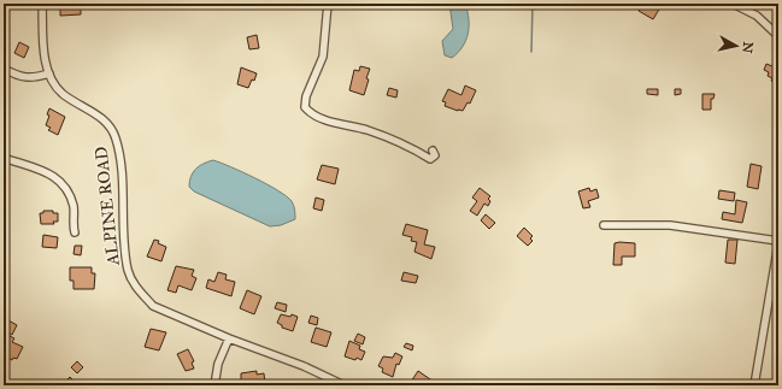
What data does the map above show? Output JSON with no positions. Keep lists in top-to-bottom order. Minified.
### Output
{"streets":{"street":["ALPINE ROAD"]},"north":"right"}
